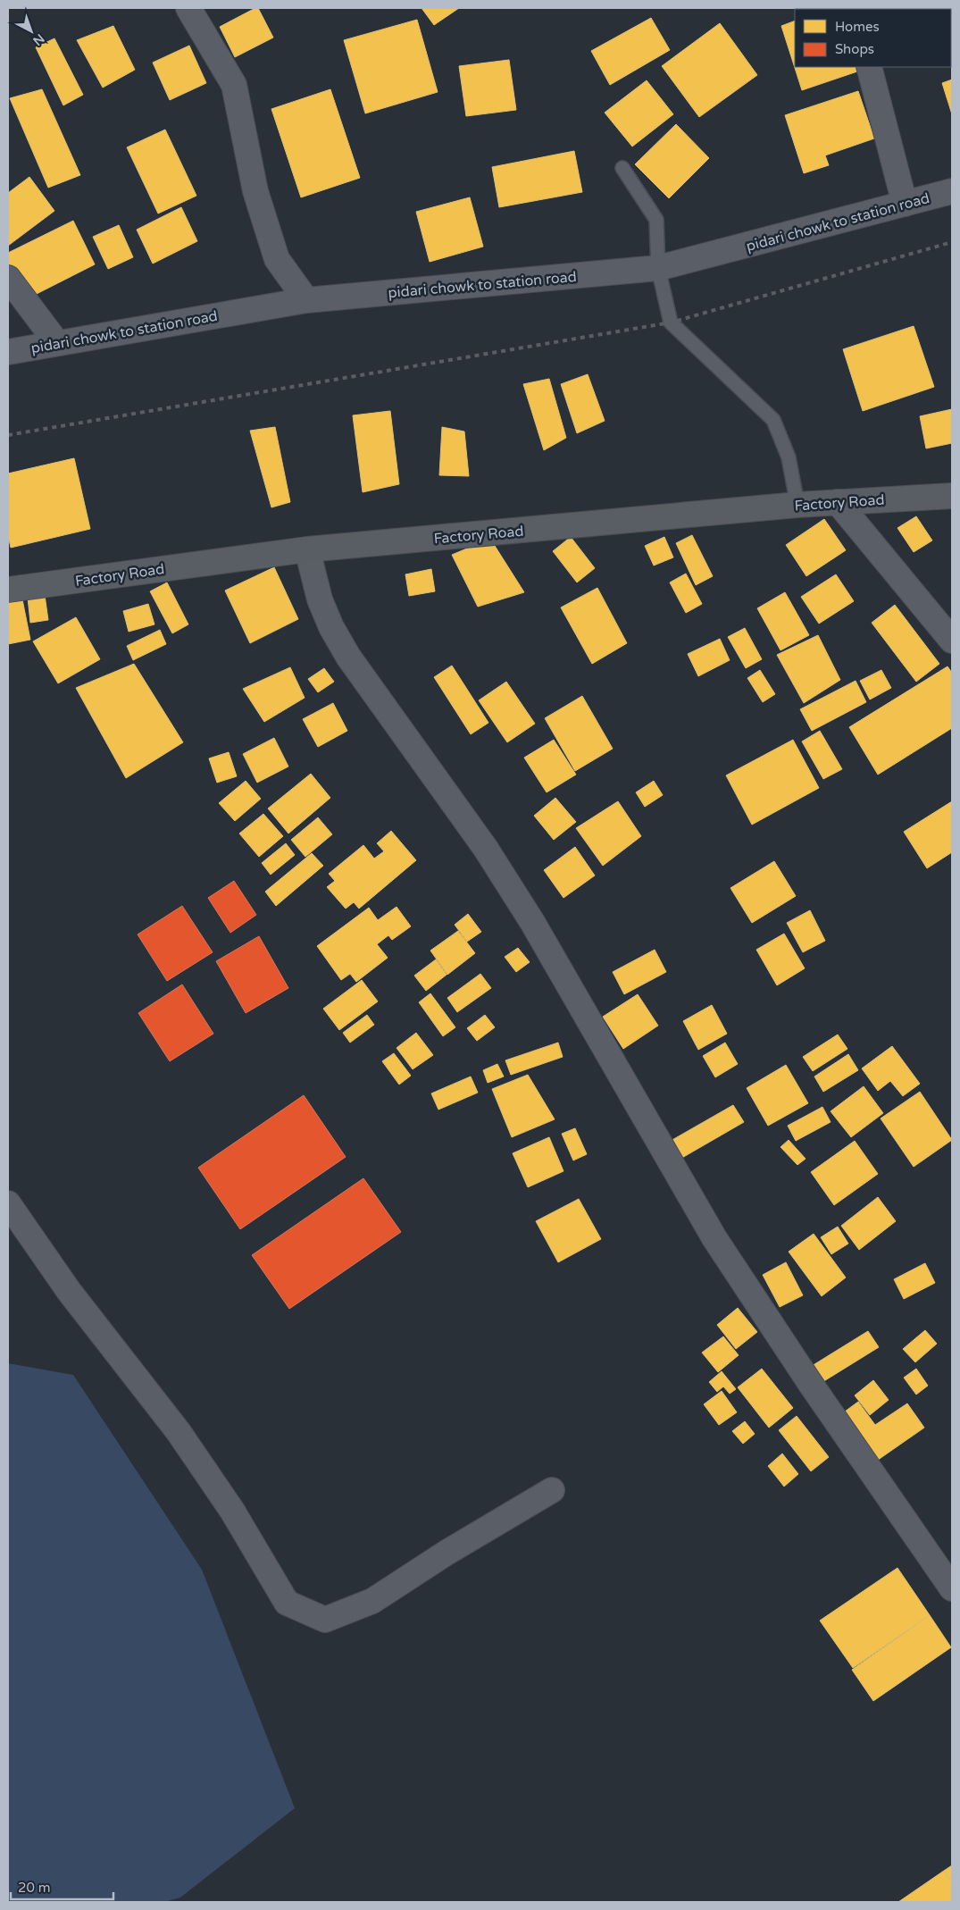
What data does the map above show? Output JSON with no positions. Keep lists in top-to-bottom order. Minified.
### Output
{"streets":{"main road":["Factory Road"],"street":["pidari chowk to station road"]},"legend":["Homes","Shops"],"scale_bar":"20 m","north":"bottom right"}
